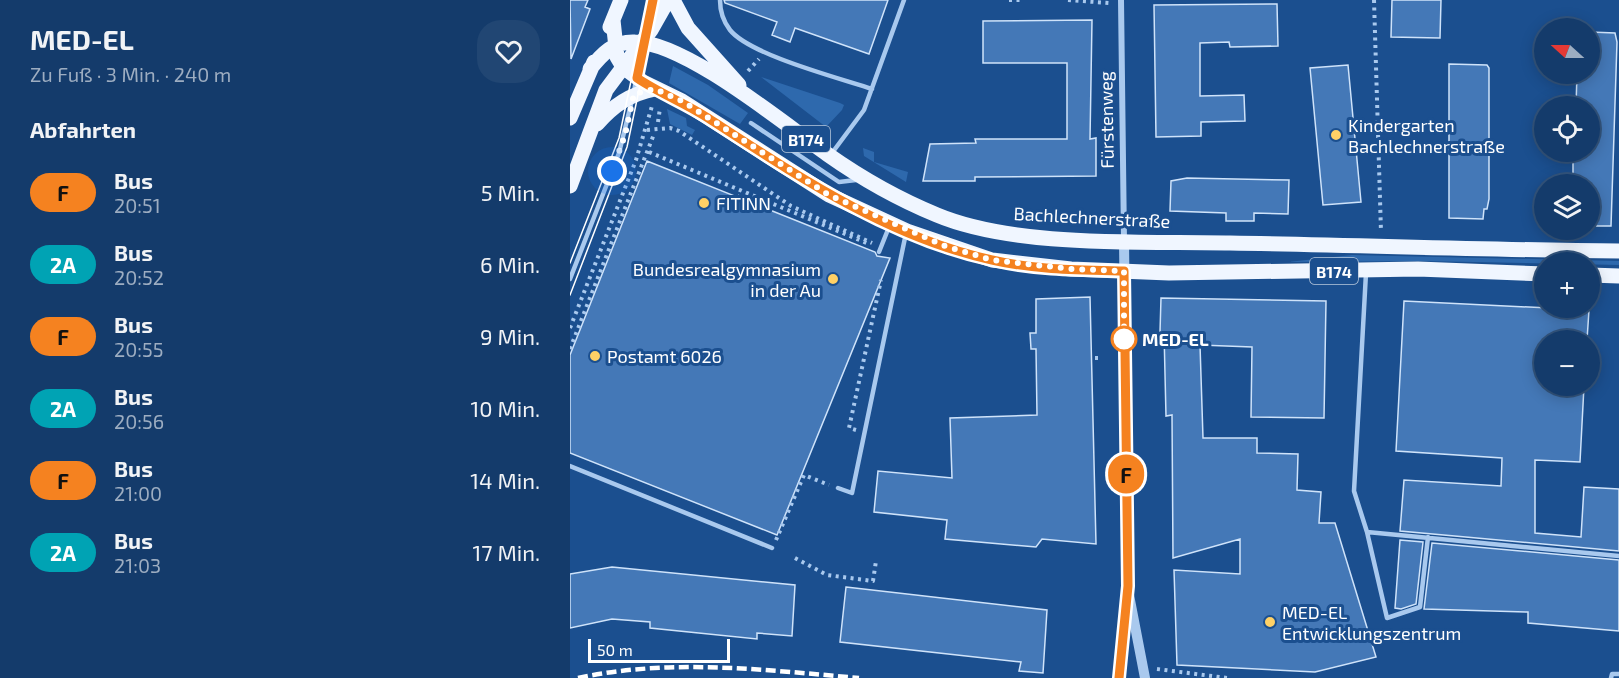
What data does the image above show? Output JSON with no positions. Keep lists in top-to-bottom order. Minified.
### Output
{"streets":{"main road":["B174","Bachlechnerstraße"],"street":["Fürstenweg"]},"crossings":[["Fürstenweg","Bachlechnerstraße"],["B174","Bachlechnerstraße"]],"places":["Kindergarten Bachlechnerstraße","FITINN","Bundesrealgymnasium in der Au","MED-EL","Postamt 6026","MED-EL Entwicklungszentrum"],"lines":["bus line F"],"scale_bar":"50 m","north":"left","page":{"heading":[["MED-EL","Zu Fuß · 3 Min. · 240 m"],"Abfahrten"],"on_map":"F","map_buttons":["+","−"],"list":[{"mark":"F","name":"Bus","note":"20:51","value":"5 Min."},{"mark":"2A","name":"Bus","note":"20:52","value":"6 Min."},{"mark":"F","name":"Bus","note":"20:55","value":"9 Min."},{"mark":"2A","name":"Bus","note":"20:56","value":"10 Min."},{"mark":"F","name":"Bus","note":"21:00","value":"14 Min."},{"mark":"2A","name":"Bus","note":"21:03","value":"17 Min."}],"scale":"50 m"}}
